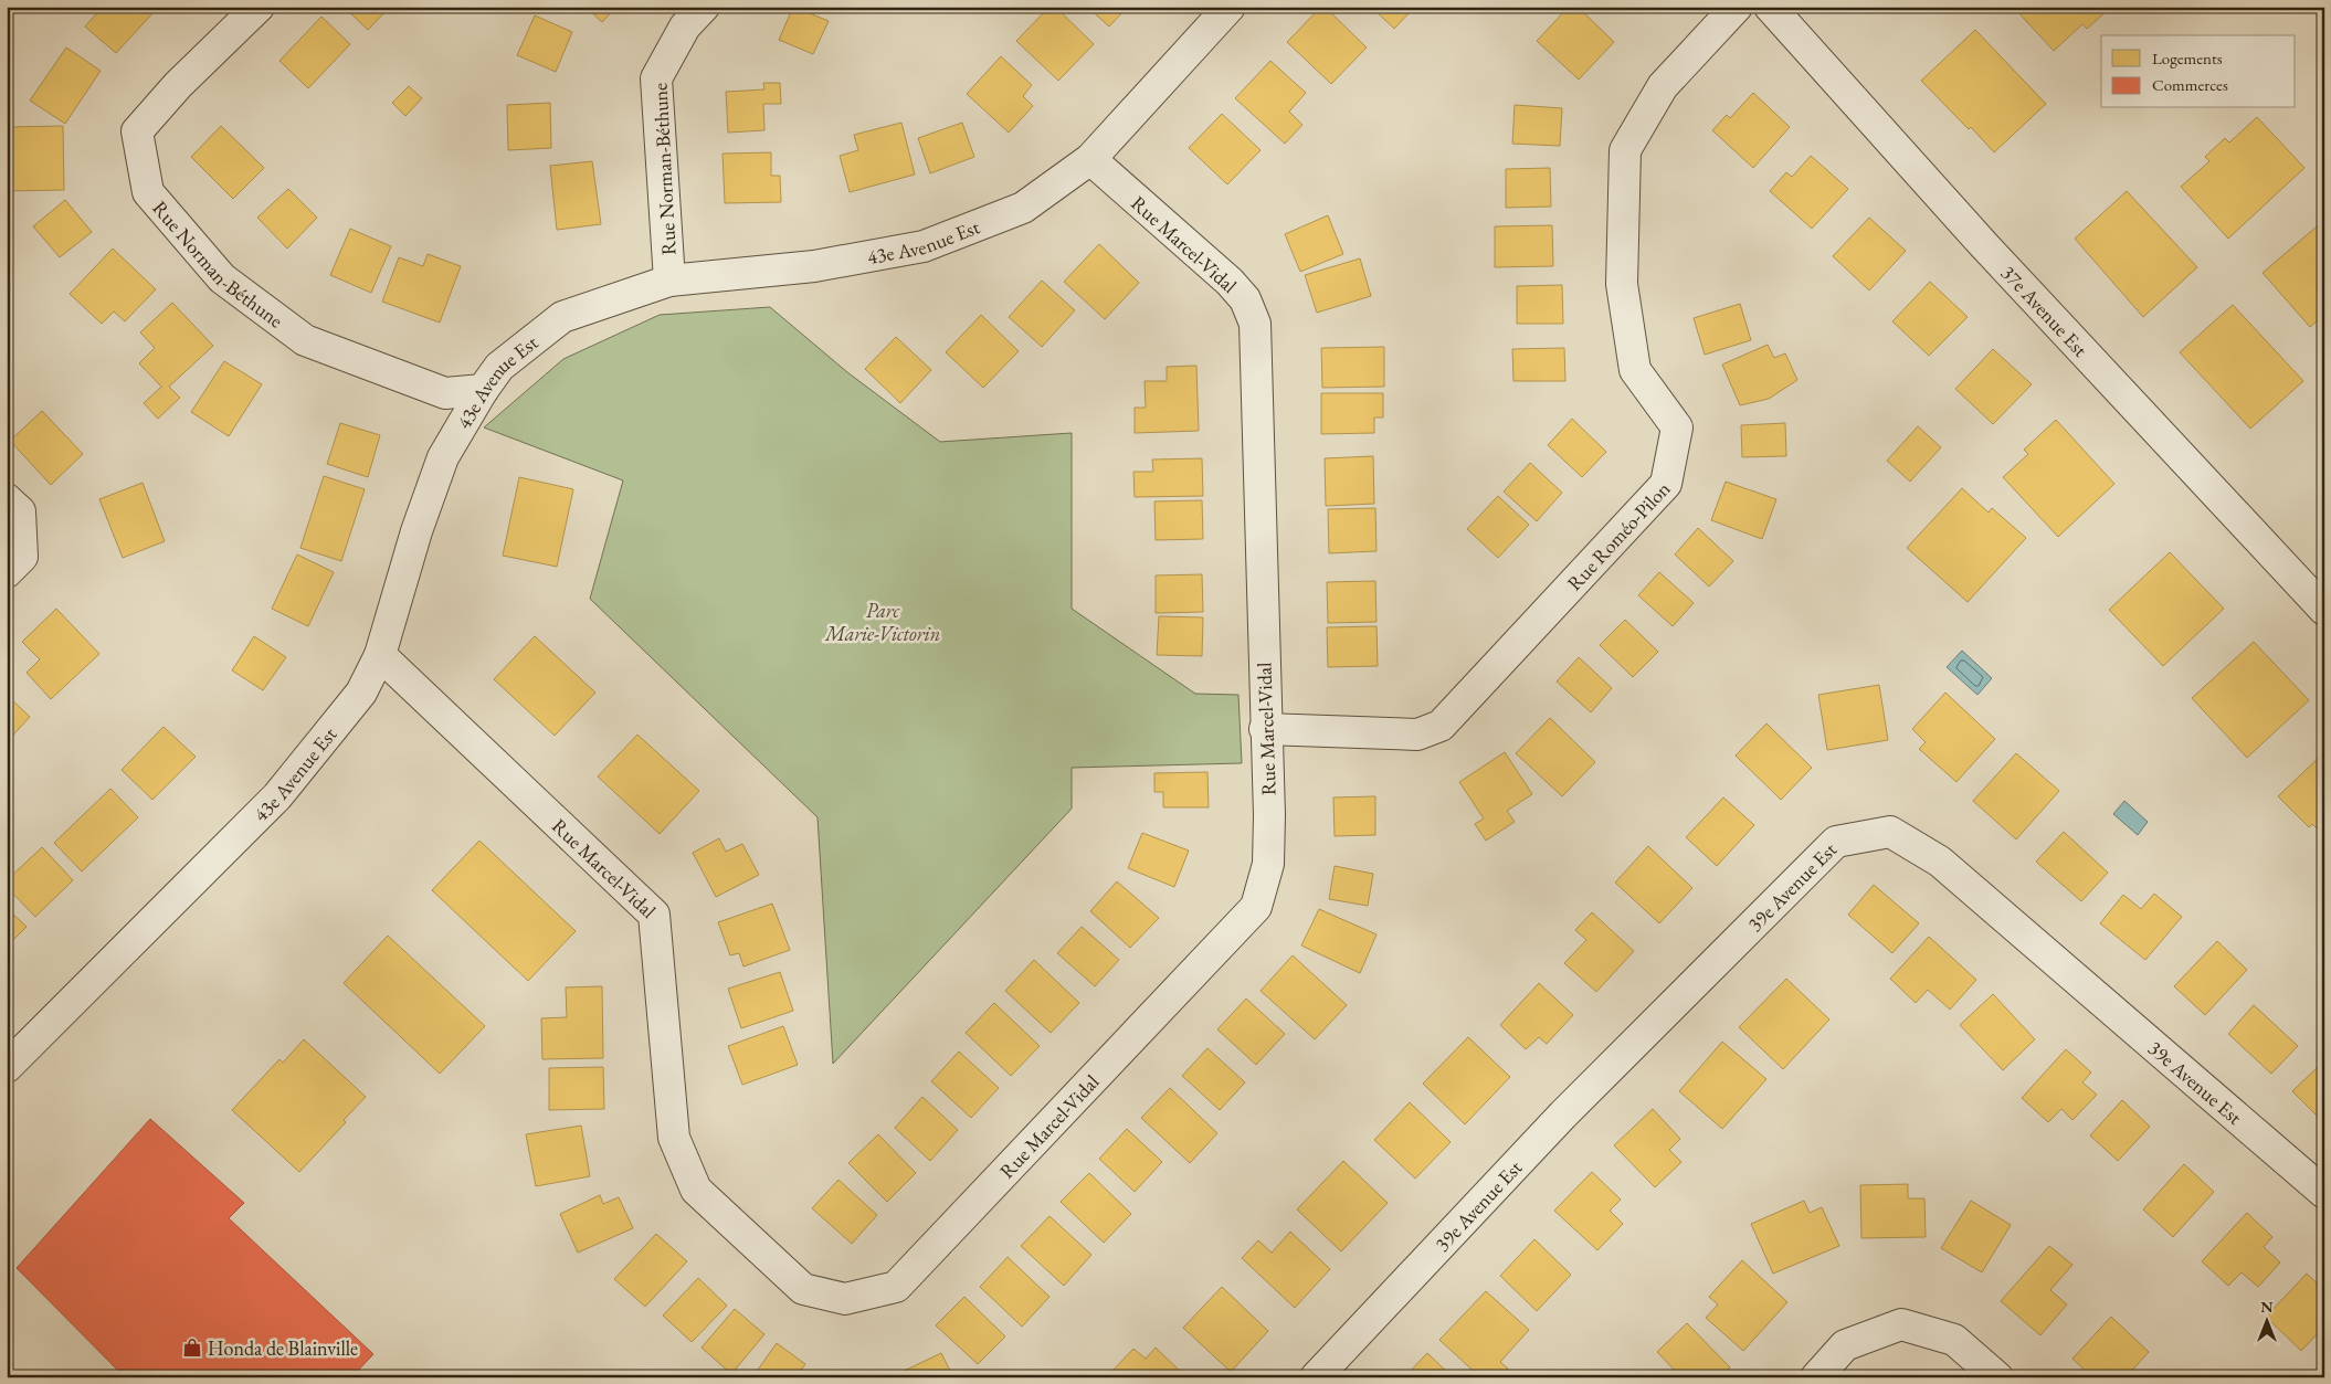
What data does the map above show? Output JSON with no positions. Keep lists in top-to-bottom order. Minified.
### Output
{"streets":{"street":["Rue Norman-Béthune","43e Avenue Est","Rue Marcel-Vidal","37e Avenue Est","Rue Roméo-Pilon","39e Avenue Est"]},"crossings":[["Rue Norman-Béthune","43e Avenue Est"],["43e Avenue Est","Rue Marcel-Vidal"],["Rue Marcel-Vidal","Rue Roméo-Pilon"]],"parks":["Parc Marie-Victorin"],"places":{"shop":["Honda de Blainville"]},"legend":["Logements","Commerces"],"north":"top"}
